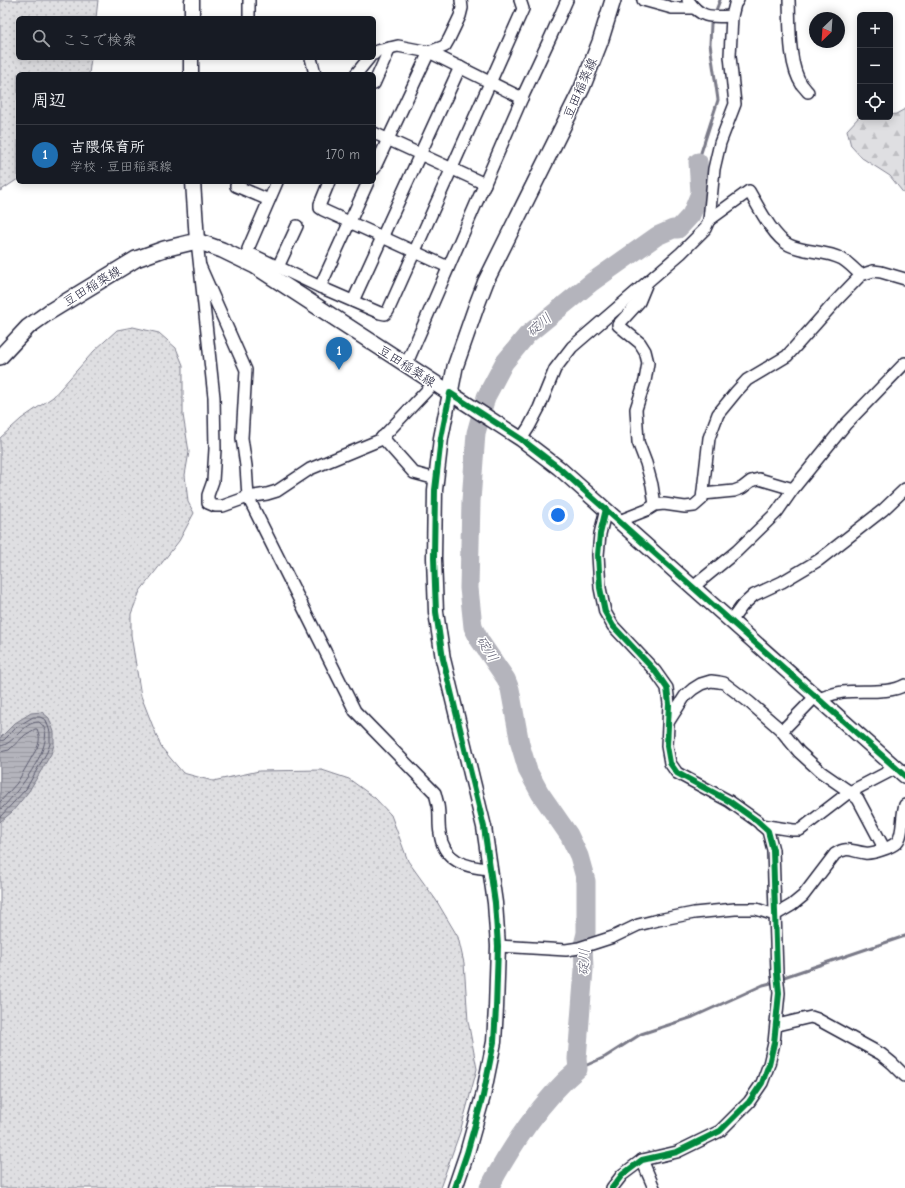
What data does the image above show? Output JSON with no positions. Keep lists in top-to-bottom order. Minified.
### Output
{"streets":{"main road":["豆田稲築線"]},"water":["碇川"],"north":"bottom left","page":{"map_buttons":["+","−"],"search":"ここで検索","heading":"周辺","list":[{"mark":"1","name":"吉隈保育所","note":"学校 · 豆田稲築線","value":"170 m"}],"pins":"1"}}
